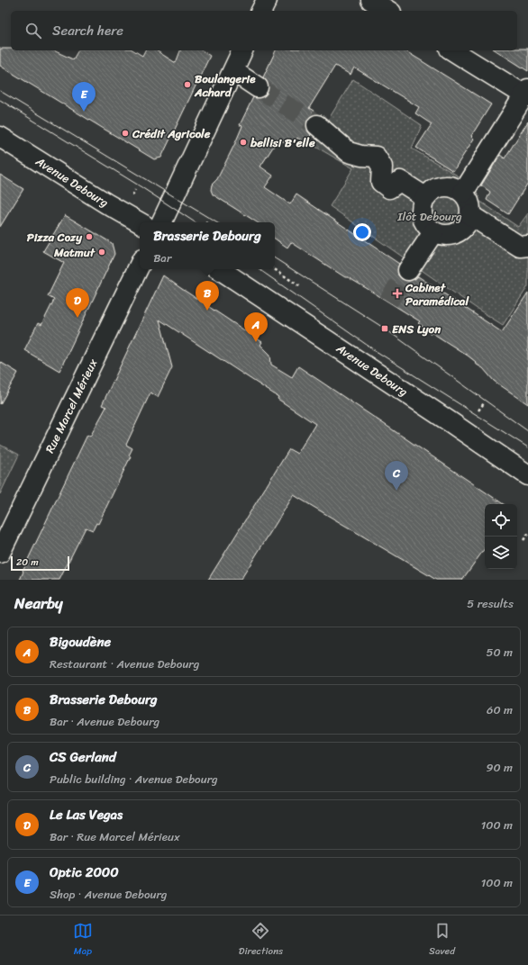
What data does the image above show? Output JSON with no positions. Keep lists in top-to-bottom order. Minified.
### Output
{"streets":{"street":["Avenue Debourg","Rue Marcel Mérieux"]},"parks":["Ilôt Debourg"],"places":{"other":["Boulangerie Achard","Crédit Agricole","bellisi B'elle","Pizza Cozy","Matmut"],"health":["Cabinet Paramédical"],"transit":["ENS Lyon"]},"scale_bar":"20 m","page":{"search":"Search here","pins":["E","B","D","A","C"],"popup":["Brasserie Debourg","Bar"],"scale":"20 m","heading":["Nearby","5 results"],"list":[{"mark":"A","name":"Bigoudène","note":"Restaurant · Avenue Debourg","value":"50 m"},{"mark":"B","name":"Brasserie Debourg","note":"Bar · Avenue Debourg","value":"60 m"},{"mark":"C","name":"CS Gerland","note":"Public building · Avenue Debourg","value":"90 m"},{"mark":"D","name":"Le Las Vegas","note":"Bar · Rue Marcel Mérieux","value":"100 m"},{"mark":"E","name":"Optic 2000","note":"Shop · Avenue Debourg","value":"100 m"}],"nav":["Map","Directions","Saved"]}}
